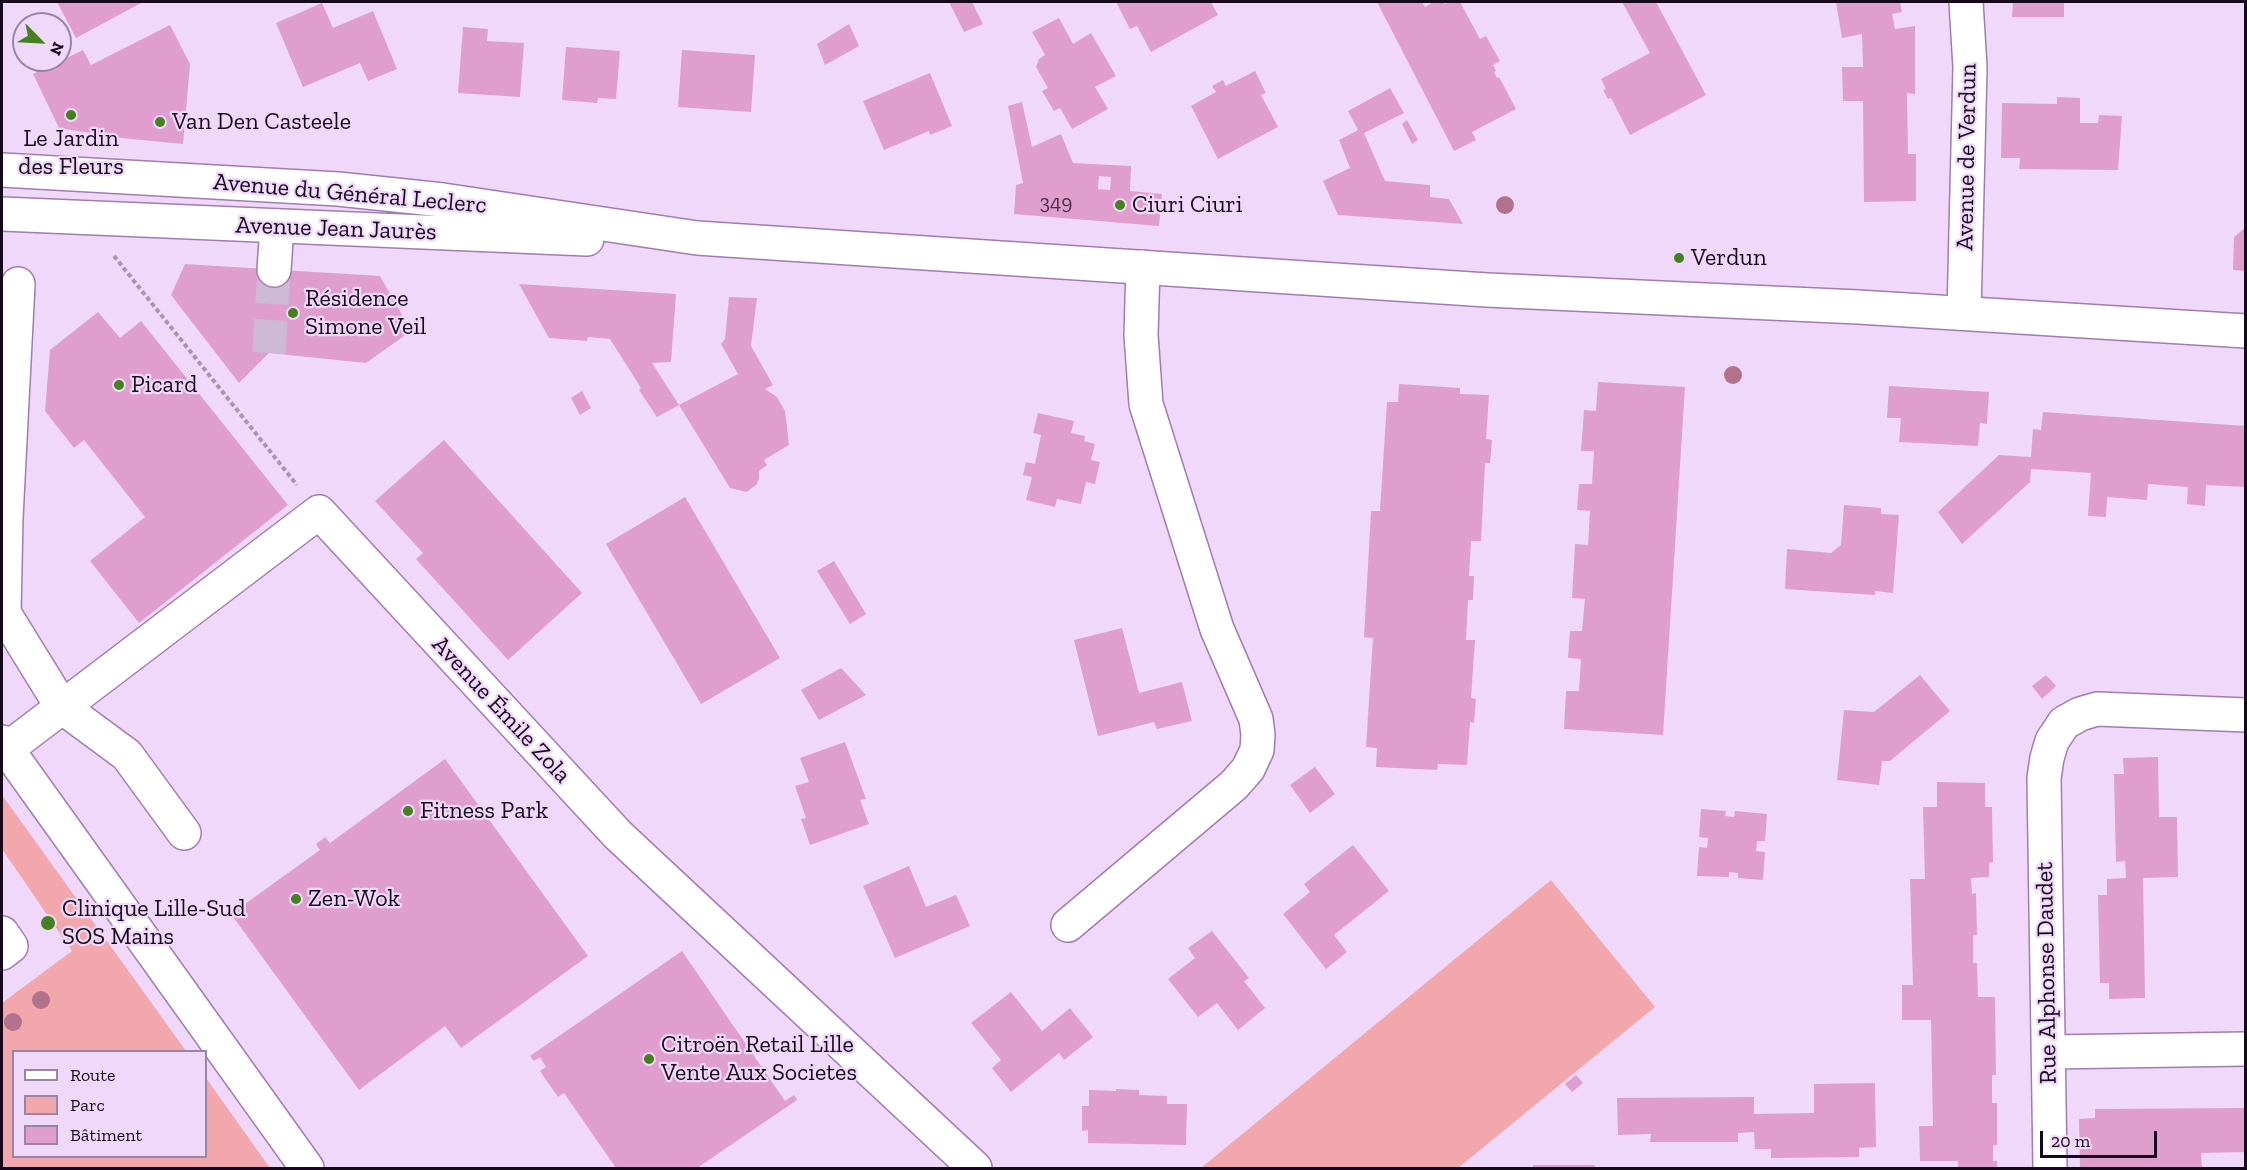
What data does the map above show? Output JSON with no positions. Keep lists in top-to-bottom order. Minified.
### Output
{"streets":{"street":["Avenue de Verdun","Avenue du Général Leclerc","Avenue Jean Jaurès","Avenue Émile Zola","Rue Alphonse Daudet"]},"crossings":[["Avenue du Général Leclerc","Avenue Jean Jaurès"]],"places":["Le Jardin des Fleurs","Van Den Casteele","Ciuri Ciuri","Verdun","Résidence Simone Veil","Picard","Fitness Park","Zen-Wok","Clinique Lille-Sud SOS Mains","Citroën Retail Lille Vente Aux Societes"],"house_numbers":["349"],"legend":["Route","Parc","Bâtiment"],"scale_bar":"20 m","north":"bottom right"}
